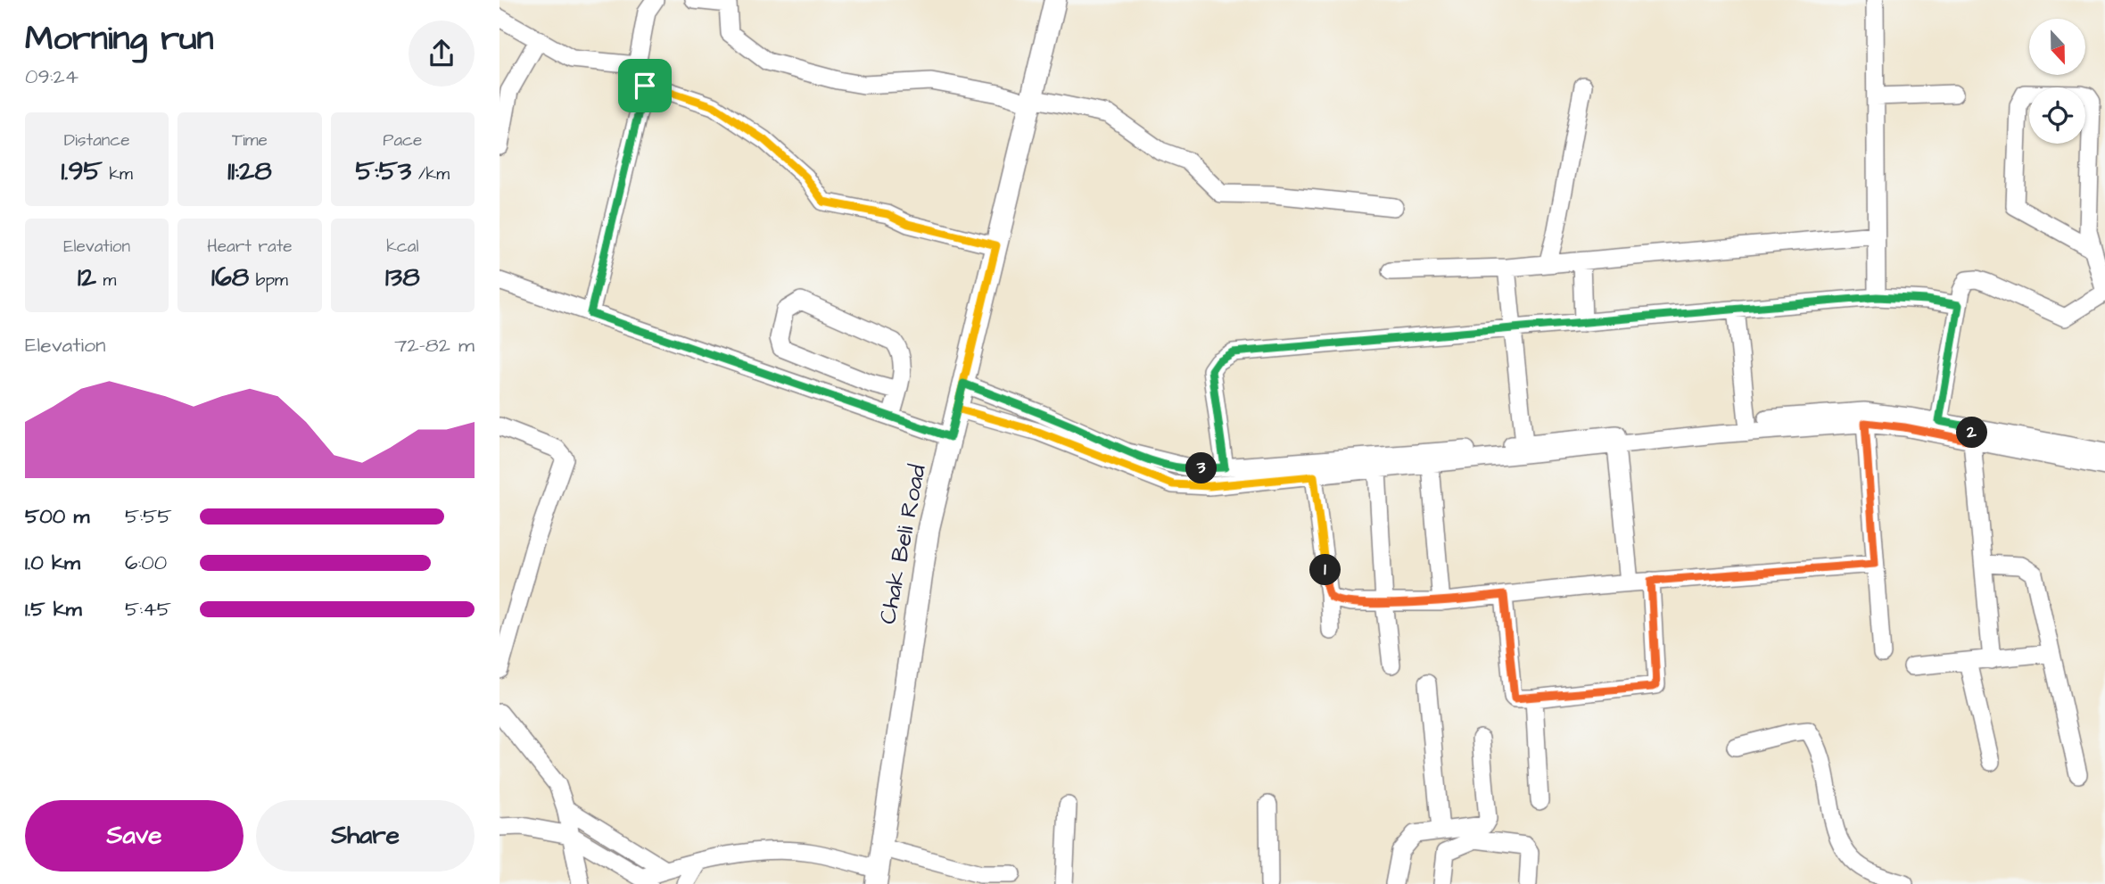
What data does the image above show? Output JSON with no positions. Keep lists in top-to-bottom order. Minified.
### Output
{"streets":{"main road":["Chak Beli Road"]},"north":"bottom","page":{"heading":["Morning run","09:24"],"stats":[["Distance","1.95 km"],["Time","11:28"],["Pace","5:53 /km"],["Elevation","12 m"],["Heart rate","168 bpm"],["kcal","138"]],"chart":["Elevation","72–82 m"],"pins":["2","3","1"],"list":[{"name":"500 m","note":"5:55"},{"name":"1.0 km","note":"6:00"},{"name":"1.5 km","note":"5:45"}],"buttons":["Save","Share"]}}
